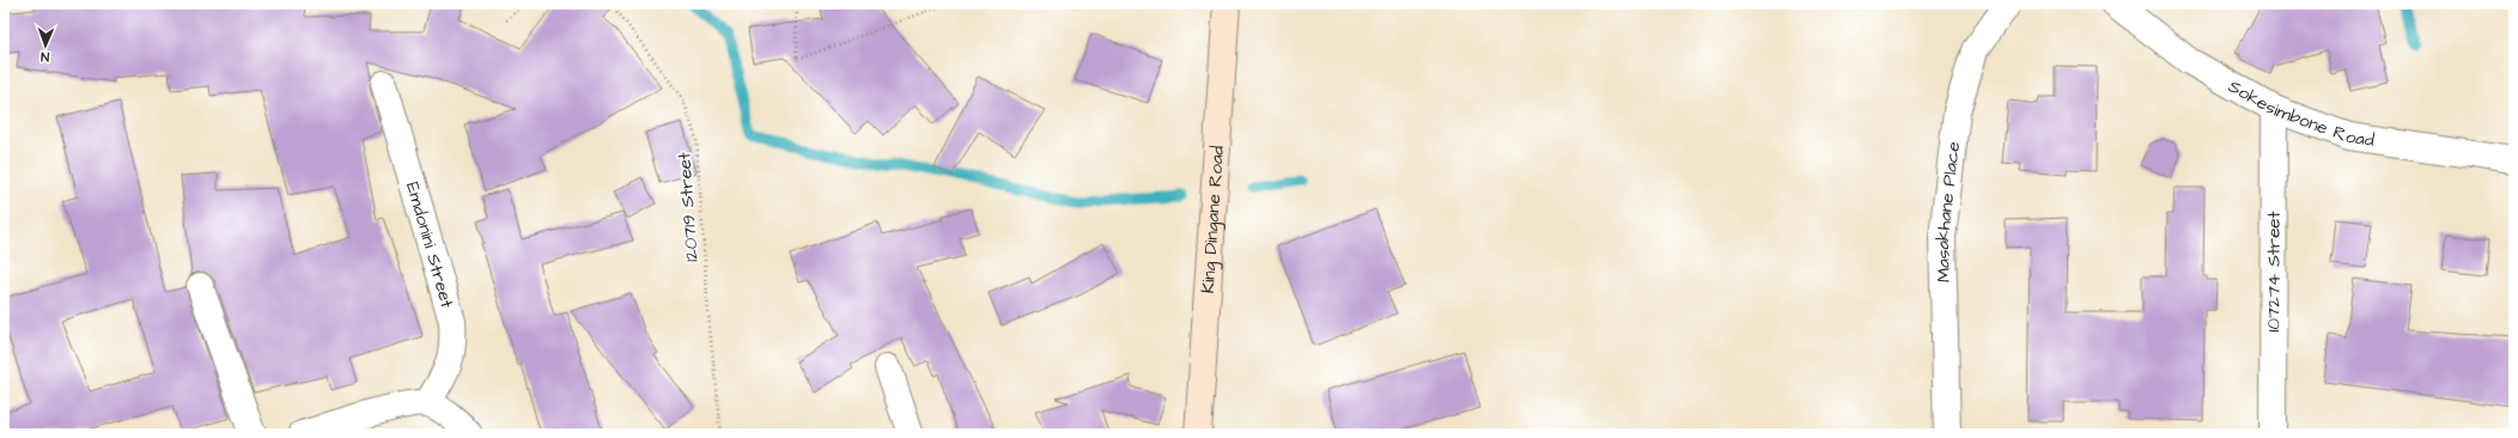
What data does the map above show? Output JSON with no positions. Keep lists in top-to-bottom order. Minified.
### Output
{"streets":{"street":["Sokesimbone Road","Masakhane Place","King Dingane Road","Emdonini Street","107274 Street"],"path":["120719 Street"]},"crossings":[["Sokesimbone Road","107274 Street"]],"north":"bottom"}
